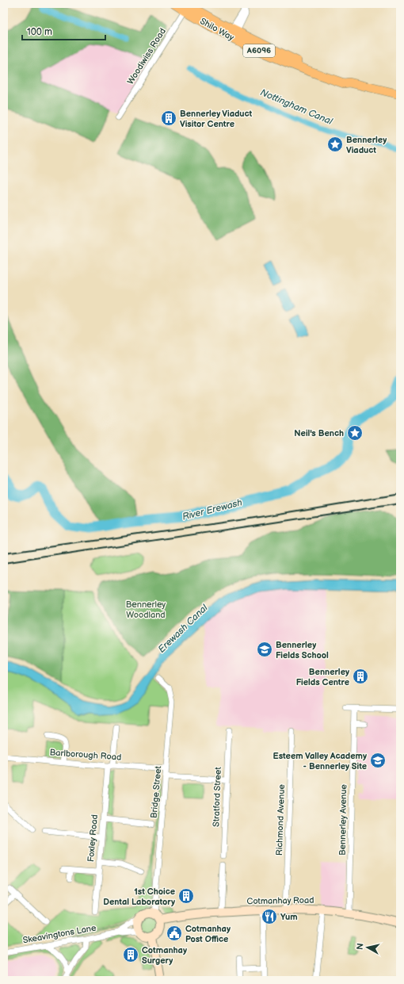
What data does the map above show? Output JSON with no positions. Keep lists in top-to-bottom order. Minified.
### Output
{"streets":{"main road":["Shilo Way","A6096"],"street":["Woodiwiss Road","Barlborough Road","Bridge Street","Stratford Street","Richmond Avenue","Bennerley Avenue","Foxley Road","Cotmanhay Road","Skeavingtons Lane"]},"crossings":[["Shilo Way","Woodiwiss Road"],["Barlborough Road","Bridge Street"],["Barlborough Road","Foxley Road"],["Bridge Street","Cotmanhay Road"],["Bridge Street","Skeavingtons Lane"],["Richmond Avenue","Cotmanhay Road"],["Bennerley Avenue","Cotmanhay Road"],["Cotmanhay Road","Skeavingtons Lane"]],"water":["Nottingham Canal","River Erewash","Erewash Canal"],"parks":["Bennerley Woodland"],"places":{"building":["Bennerley Viaduct Visitor Centre","Bennerley Fields Centre","1st Choice Dental Laboratory","Cotmanhay Surgery"],"place":["Bennerley Viaduct","Neil's Bench"],"school or university":["Bennerley Fields School","Esteem Valley Academy - Bennerley Site"],"restaurant":["Yum"],"public building":["Cotmanhay Post Office"]},"scale_bar":"100 m","north":"left"}
